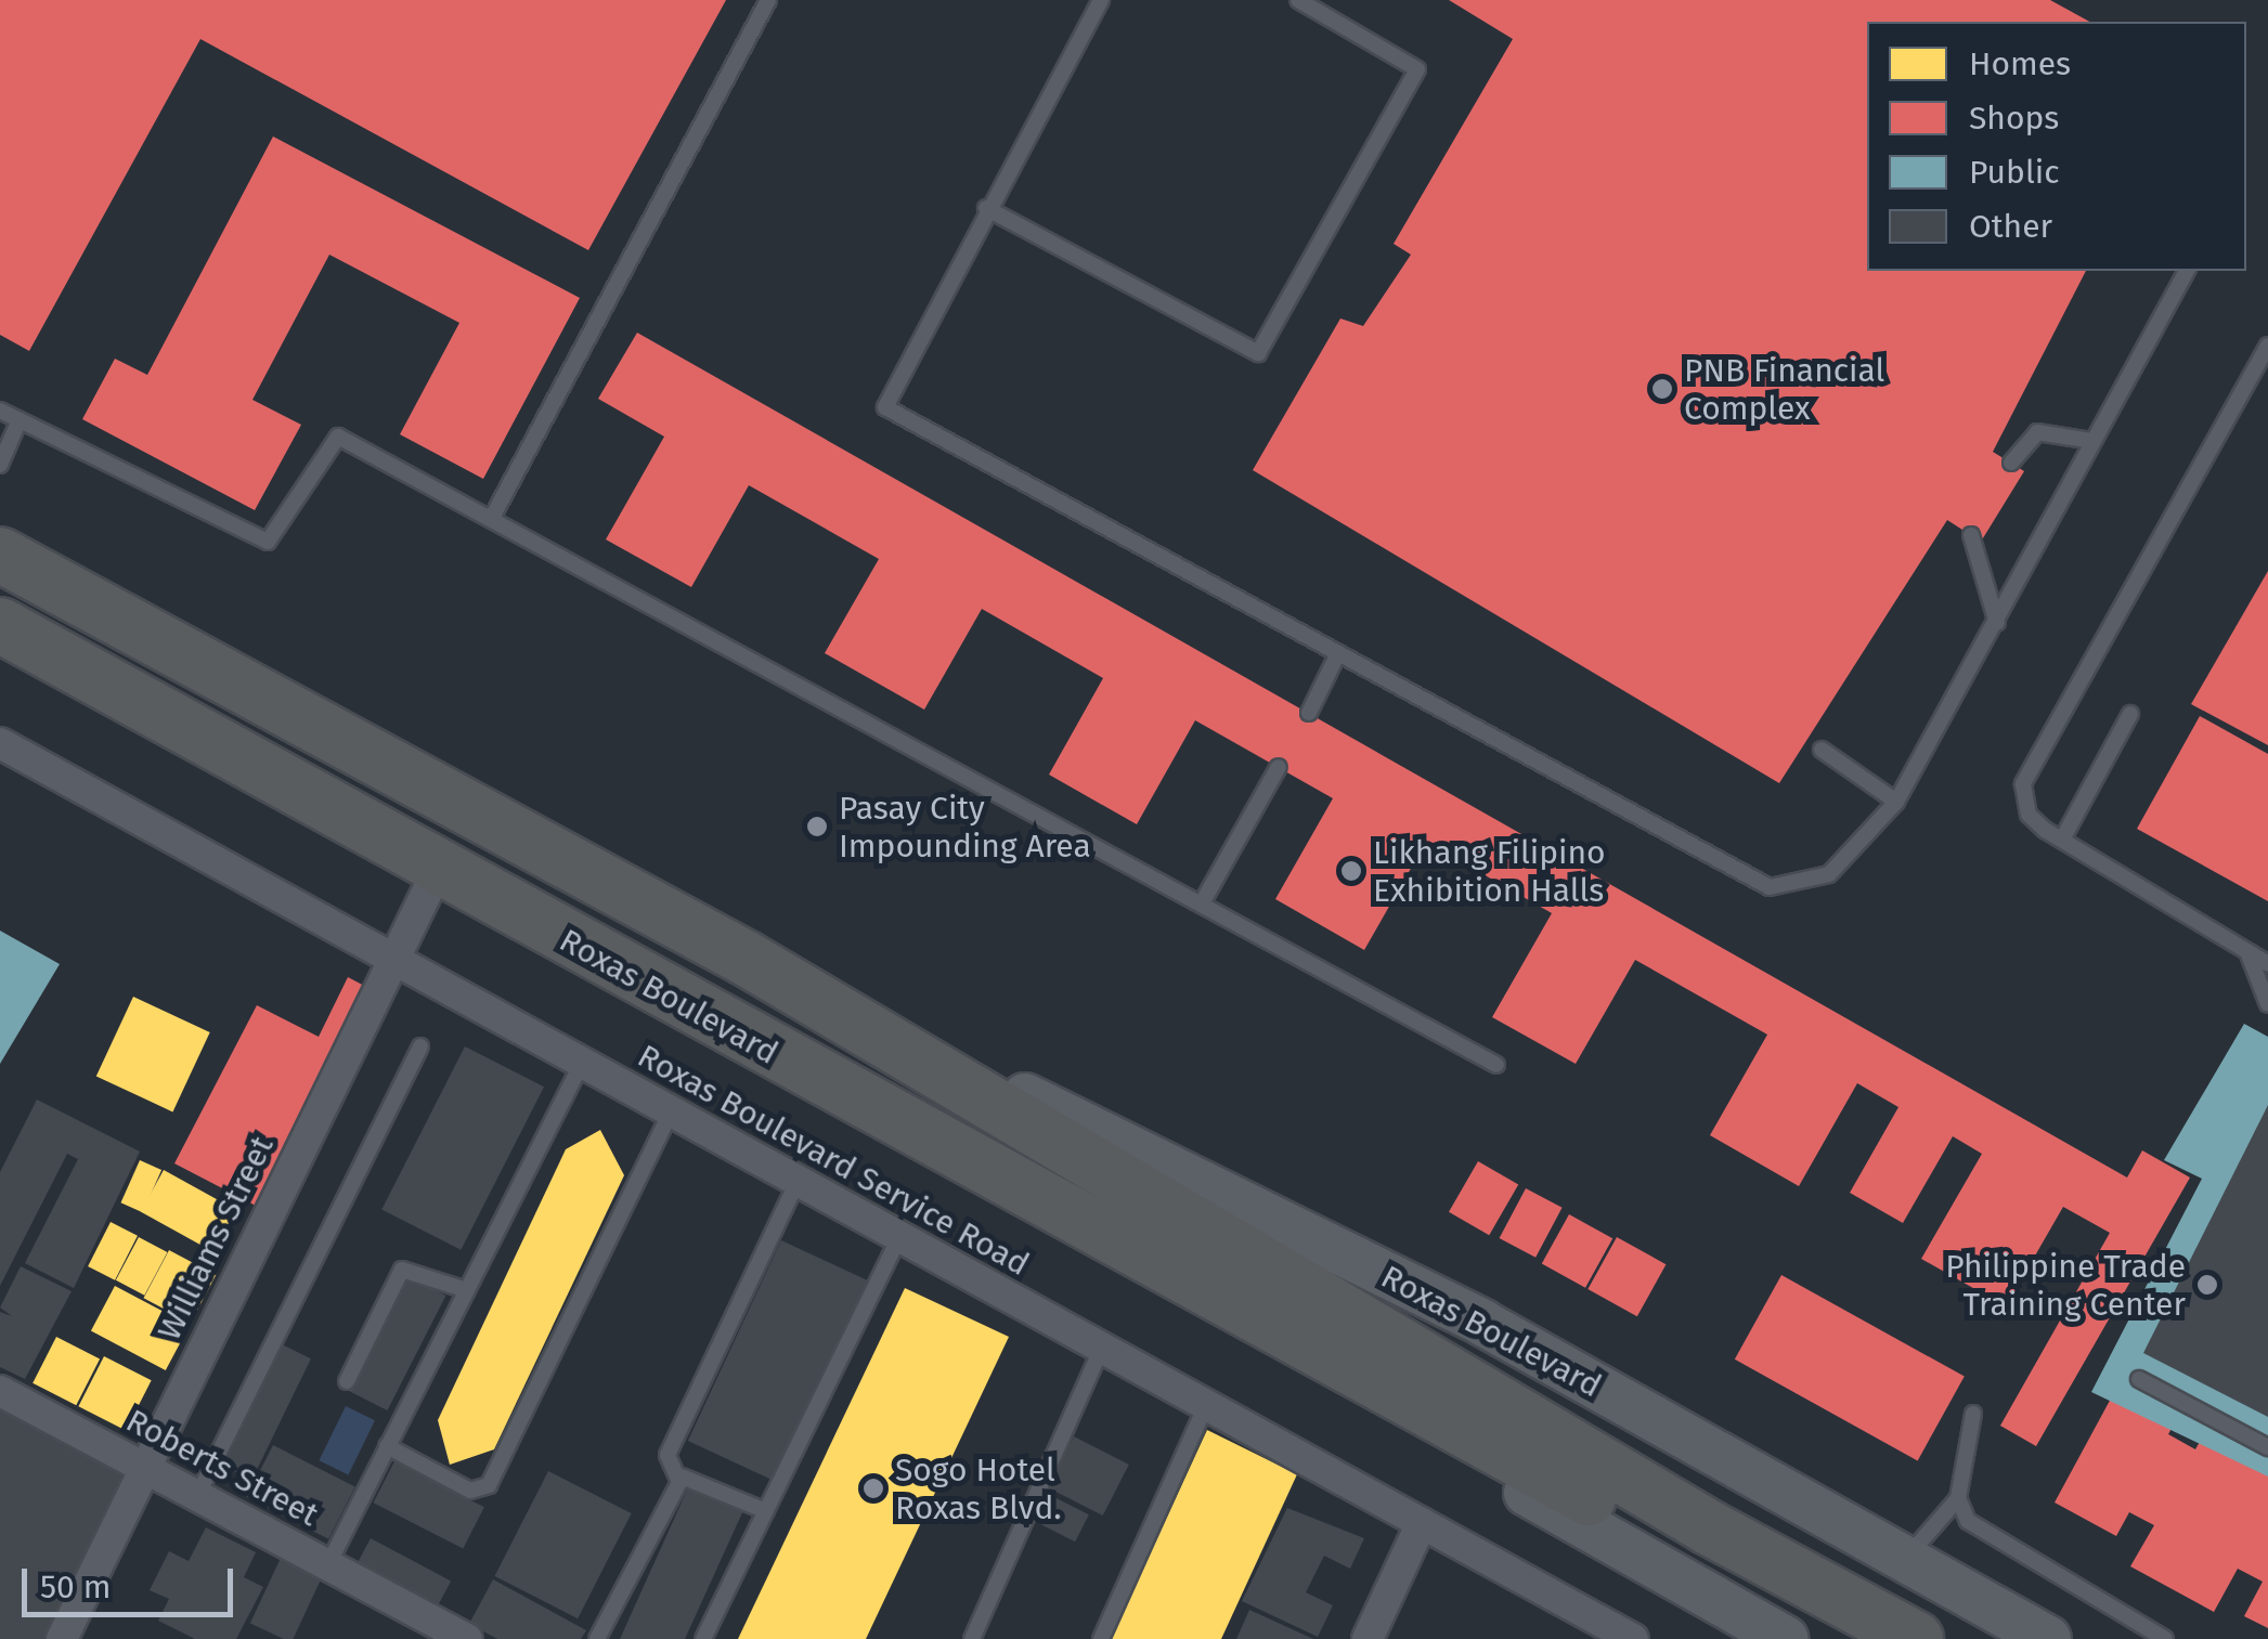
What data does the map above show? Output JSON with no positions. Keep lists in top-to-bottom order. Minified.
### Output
{"streets":{"highway":["Roxas Boulevard"],"street":["Roxas Boulevard Service Road","Williams Street","Roberts Street"]},"crossings":[["Roxas Boulevard","Williams Street"],["Roxas Boulevard Service Road","Williams Street"],["Williams Street","Roberts Street"]],"places":["PNB Financial Complex","Pasay City Impounding Area","Likhang Filipino Exhibition Halls","Philippine Trade Training Center","Sogo Hotel Roxas Blvd."],"legend":["Homes","Shops","Public","Other"],"scale_bar":"50 m"}
